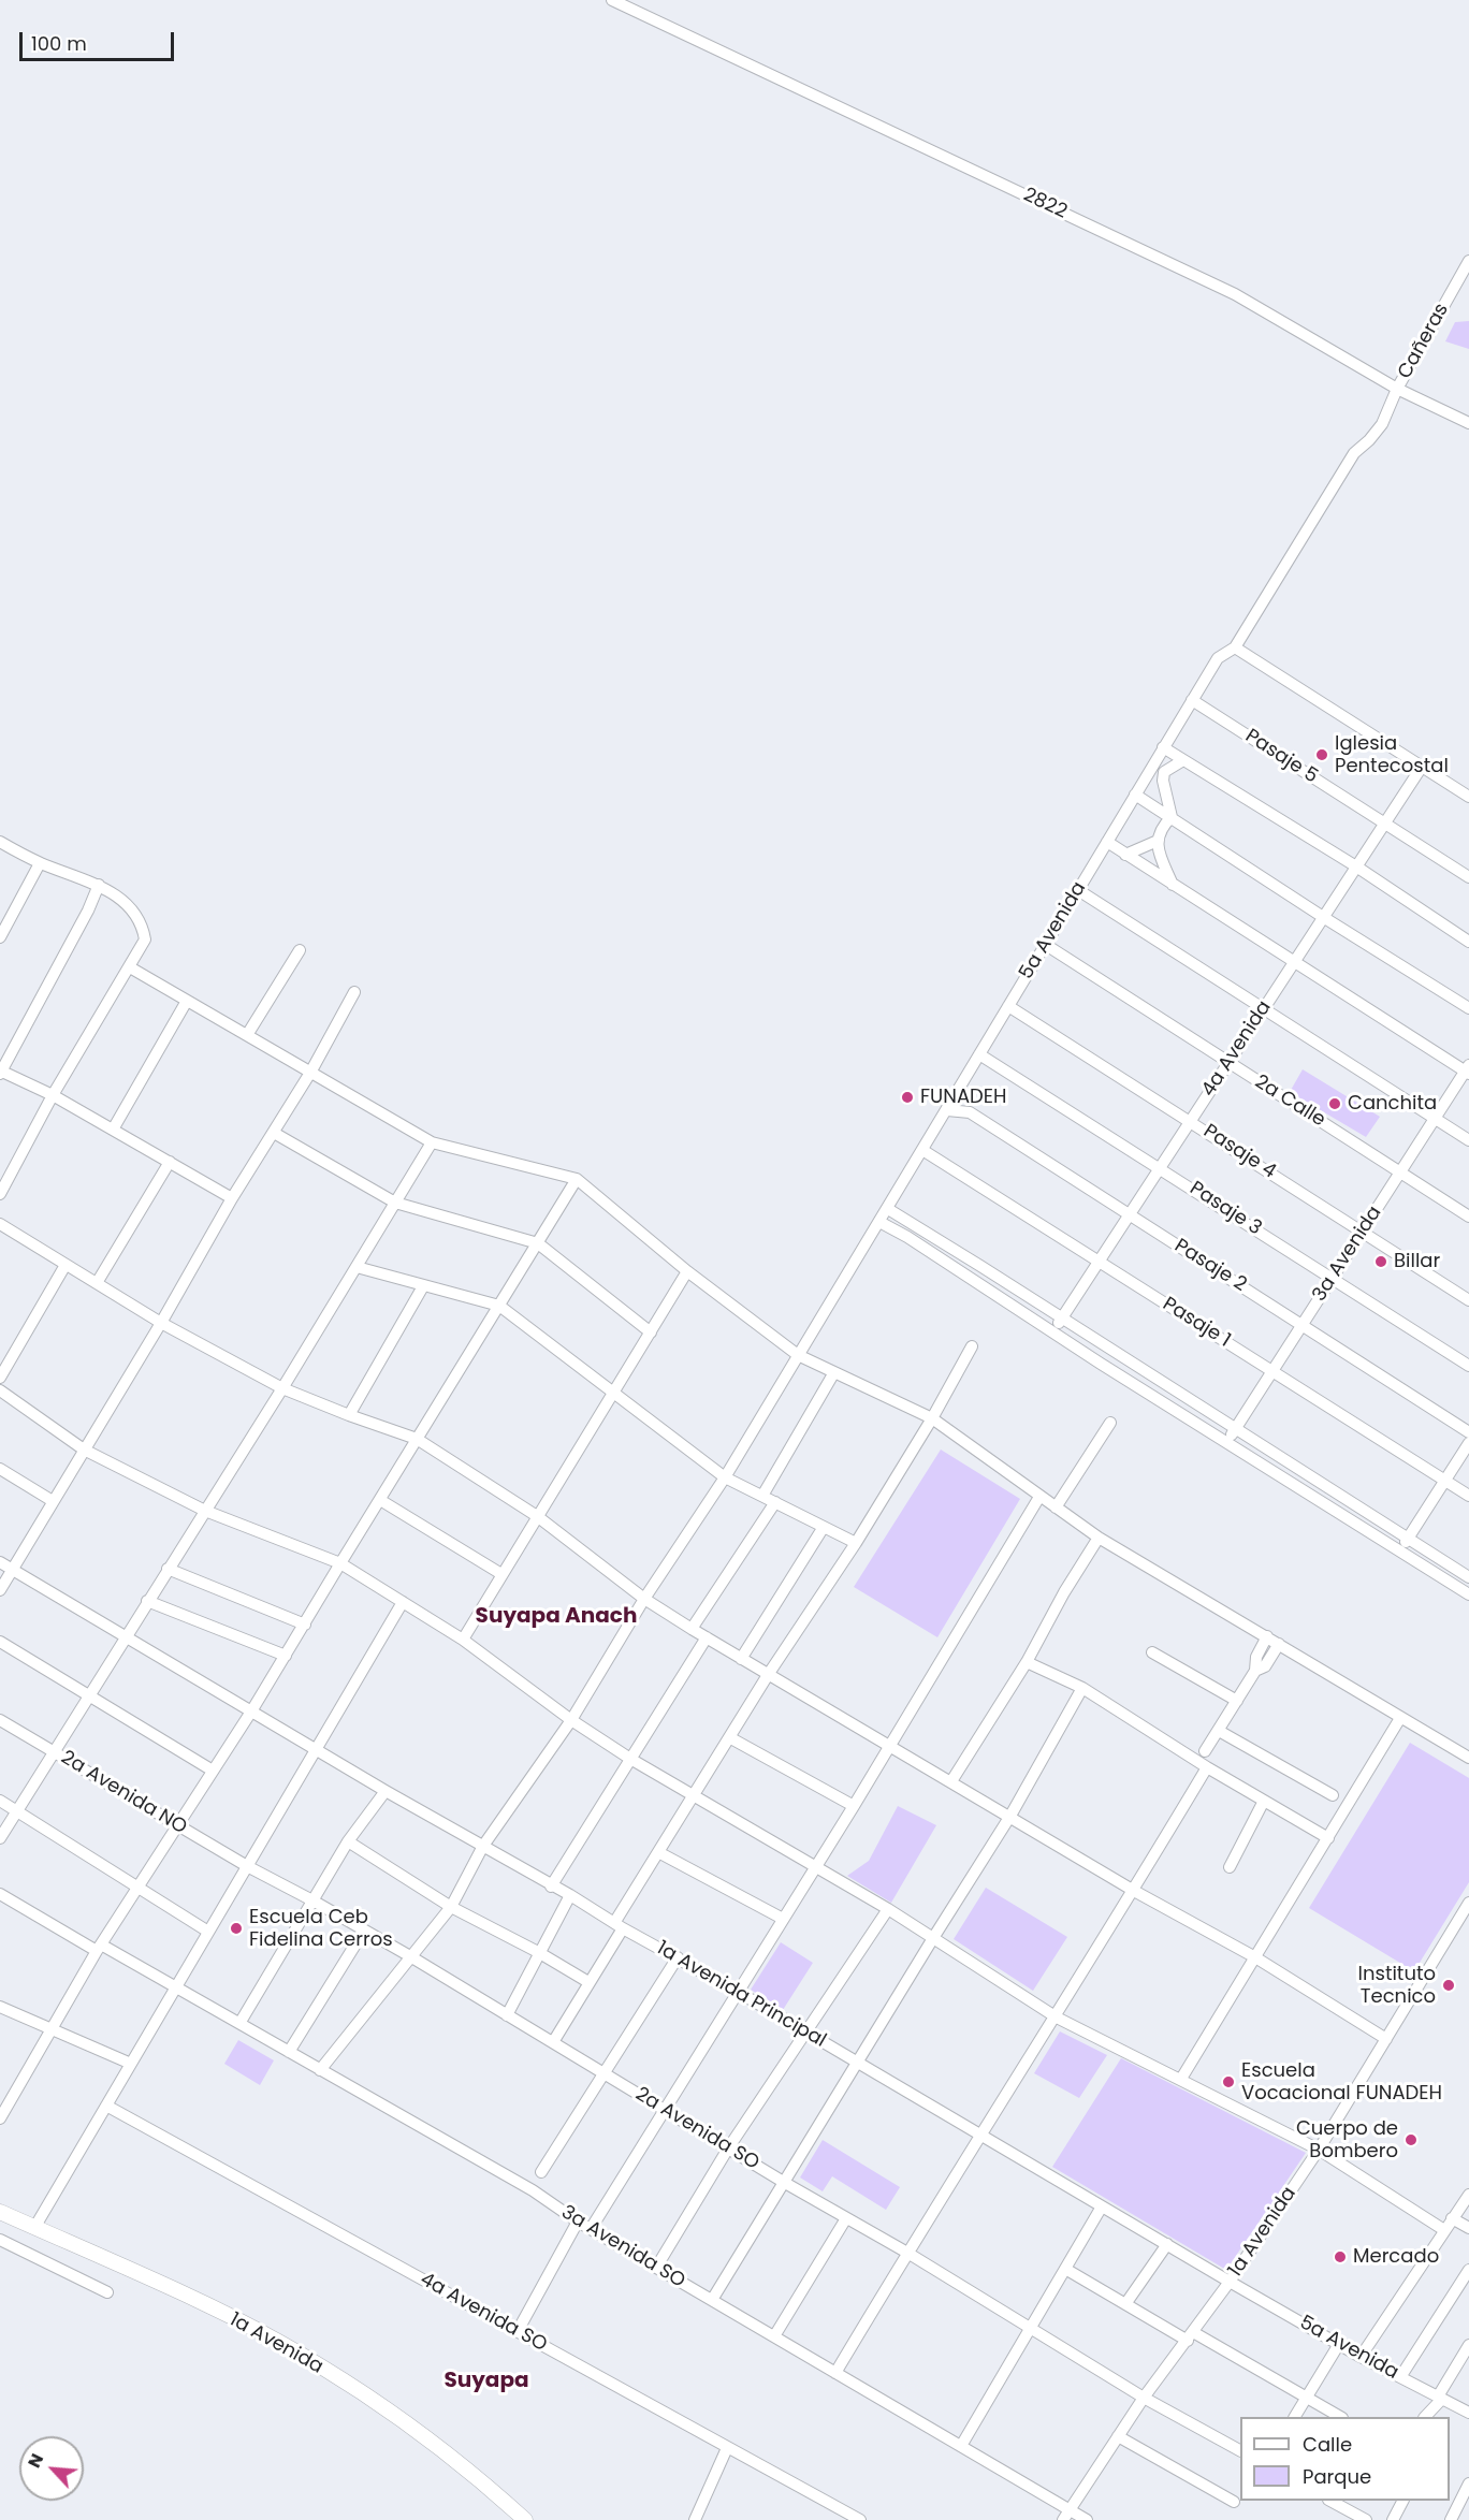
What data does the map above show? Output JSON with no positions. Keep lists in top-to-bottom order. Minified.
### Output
{"streets":{"street":["2822","Cañeras","Pasaje 5","5a Avenida","4a Avenida","2a Calle","Pasaje 4","Pasaje 3","3a Avenida","Pasaje 2","Pasaje 1","2a Avenida NO","1a Avenida Principal","2a Avenida SO","1a Avenida","3a Avenida SO","4a Avenida SO"]},"crossings":[["2822","Cañeras"],["Cañeras","5a Avenida"],["Pasaje 5","5a Avenida"],["Pasaje 5","4a Avenida"],["5a Avenida","2a Calle"],["5a Avenida","Pasaje 4"],["5a Avenida","Pasaje 3"],["5a Avenida","Pasaje 2"],["5a Avenida","Pasaje 1"],["5a Avenida","1a Avenida Principal"],["5a Avenida","2a Avenida SO"],["5a Avenida","1a Avenida"],["5a Avenida","3a Avenida SO"],["4a Avenida","2a Calle"],["4a Avenida","Pasaje 4"],["4a Avenida","Pasaje 3"],["4a Avenida","Pasaje 2"],["4a Avenida","Pasaje 1"],["2a Calle","3a Avenida"],["Pasaje 4","3a Avenida"],["Pasaje 3","3a Avenida"],["3a Avenida","Pasaje 2"],["3a Avenida","Pasaje 1"],["2a Avenida NO","2a Avenida SO"],["1a Avenida Principal","1a Avenida"],["2a Avenida SO","1a Avenida"],["1a Avenida","3a Avenida SO"]],"districts":["Suyapa Anach","Suyapa"],"places":["Iglesia Pentecostal","FUNADEH","Canchita","Billar","Escuela Ceb Fidelina Cerros","Instituto Tecnico","Escuela Vocacional FUNADEH","Cuerpo de Bombero","Mercado"],"legend":["Calle","Parque"],"scale_bar":"100 m","north":"top left"}
